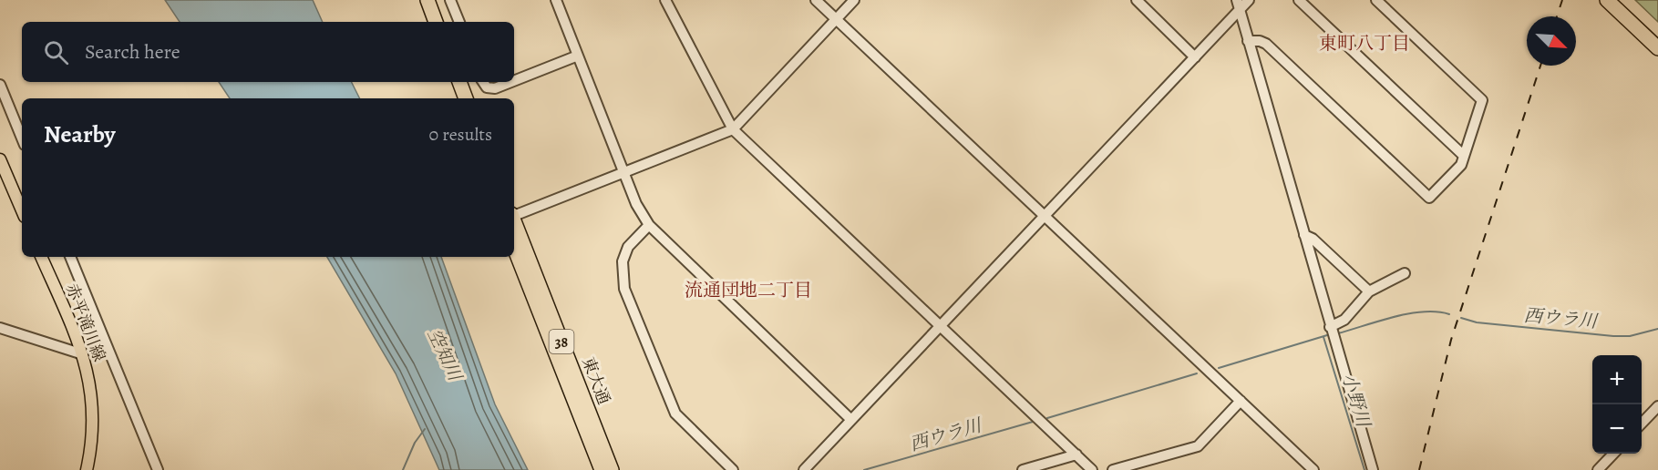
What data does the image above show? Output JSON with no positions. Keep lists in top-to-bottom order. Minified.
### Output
{"streets":{"highway":["38","東大通"],"main road":["赤平滝川線"]},"districts":["東町八丁目","流通団地二丁目"],"water":["西ウラ川","空知川","小野川"],"north":"bottom right","page":{"search":"Search here","heading":["Nearby","0 results"],"map_buttons":["+","−"]}}
